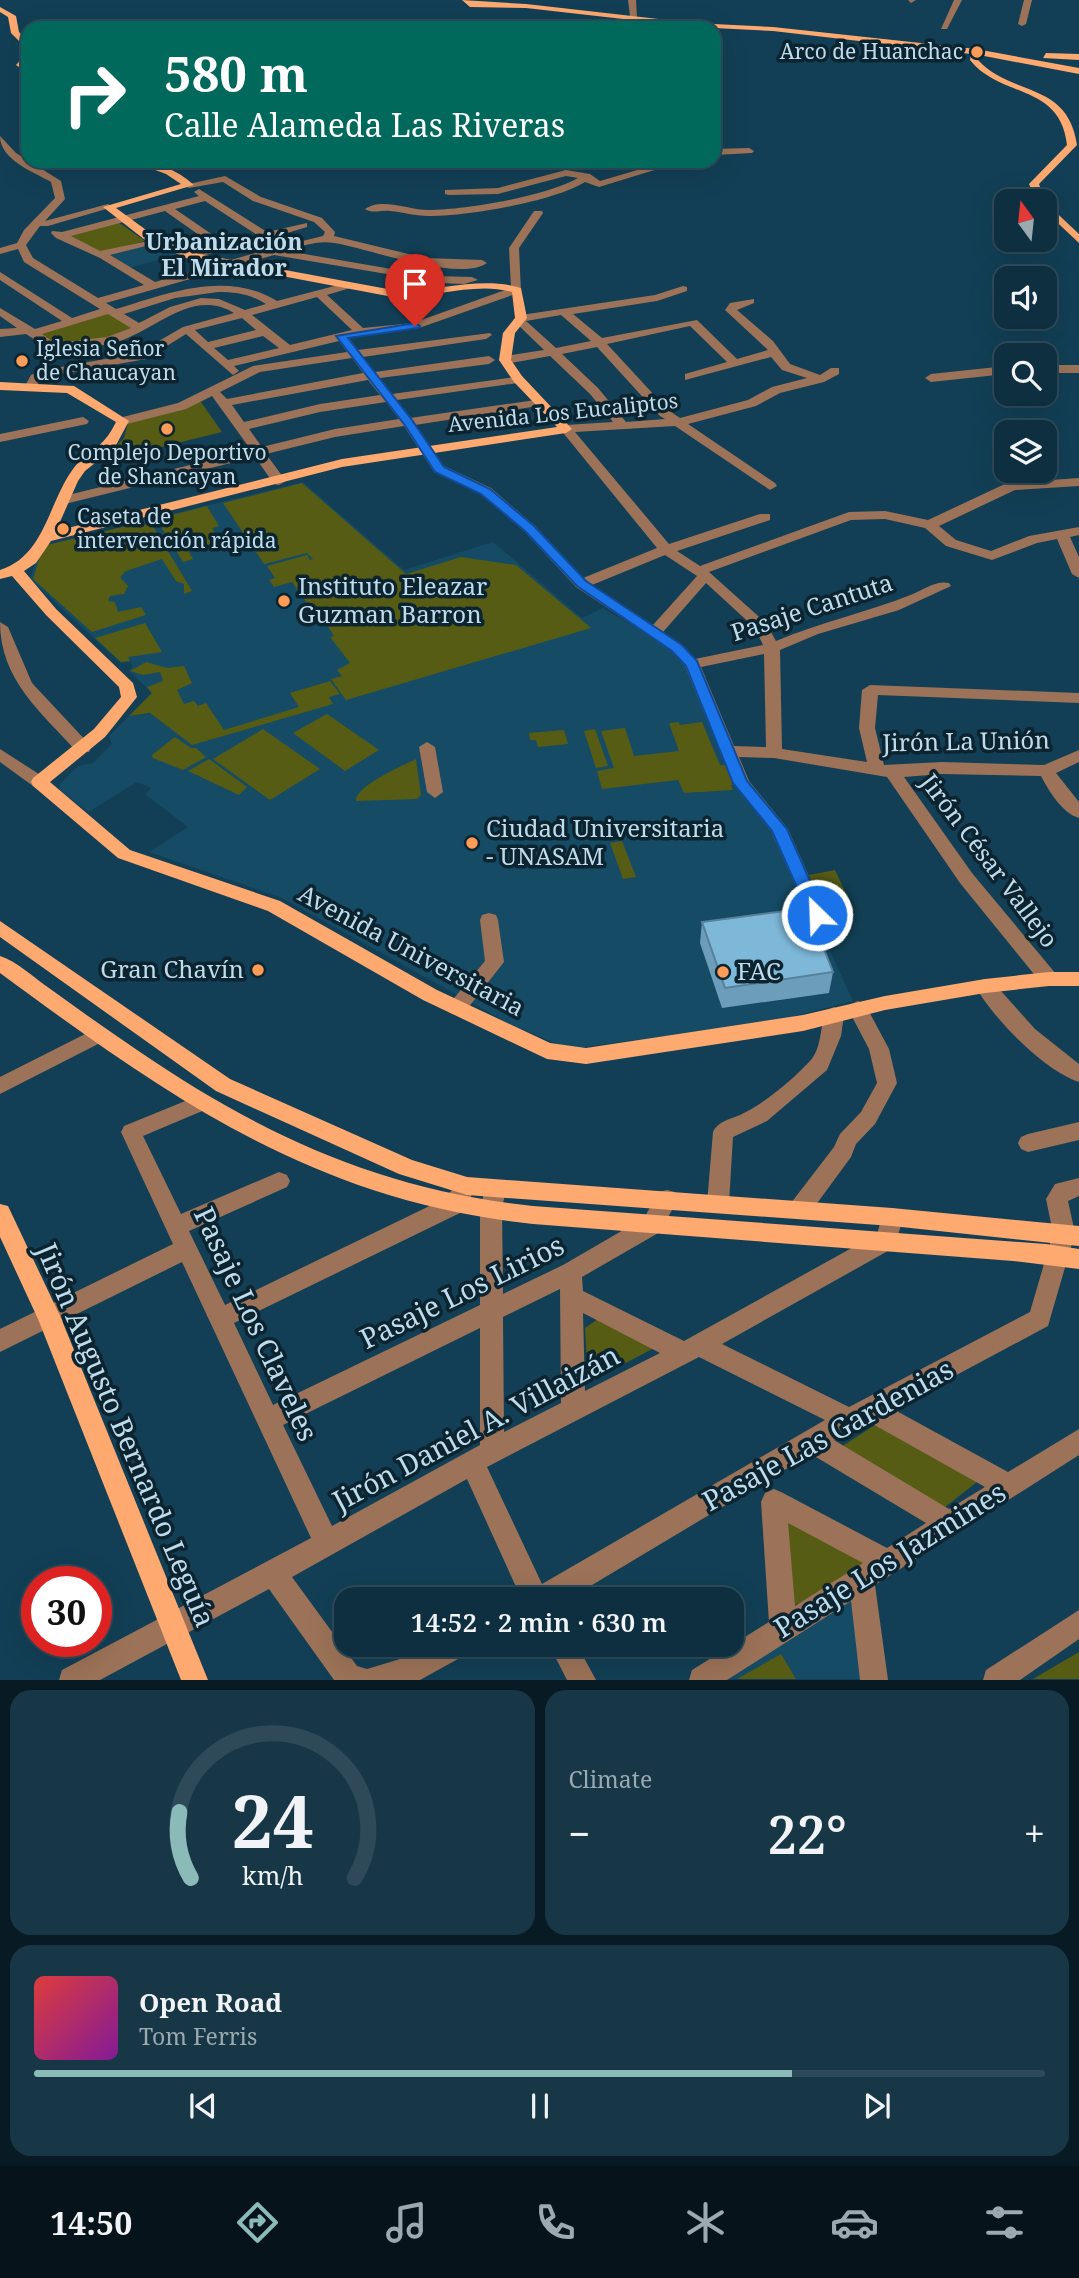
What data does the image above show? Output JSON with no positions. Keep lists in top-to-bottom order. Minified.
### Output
{"streets":{"main road":["Avenida Los Eucaliptos","Avenida Universitaria","Jirón Augusto Bernardo Leguía"],"street":["Pasaje Cantuta","Jirón La Unión","Jirón César Vallejo","Pasaje Los Lirios","Pasaje Los Claveles","Jirón Daniel A. Villaizán","Pasaje Las Gardenias","Pasaje Los Jazmines"]},"crossings":[["Jirón La Unión","Jirón César Vallejo"],["Jirón César Vallejo","Avenida Universitaria"],["Pasaje Los Lirios","Pasaje Los Claveles"],["Pasaje Los Claveles","Jirón Daniel A. Villaizán"],["Jirón Daniel A. Villaizán","Jirón Augusto Bernardo Leguía"]],"districts":["Urbanización El Mirador"],"places":["Arco de Huanchac","Iglesia Señor de Chaucayan","Complejo Deportivo de Shancayan","Caseta de intervención rápida","Instituto Eleazar Guzman Barron","Ciudad Universitaria - UNASAM","Gran Chavín","FAC"],"north":"top","page":{"turn":["580 m","Calle Alameda Las Riveras"],"limit":"30","trip":"14:52 · 2 min · 630 m","tile":"Climate","heat":["−","22°","+"],"song":["Open Road","Tom Ferris"],"tabs":"14:50","gauge":["24","km/h"]}}
